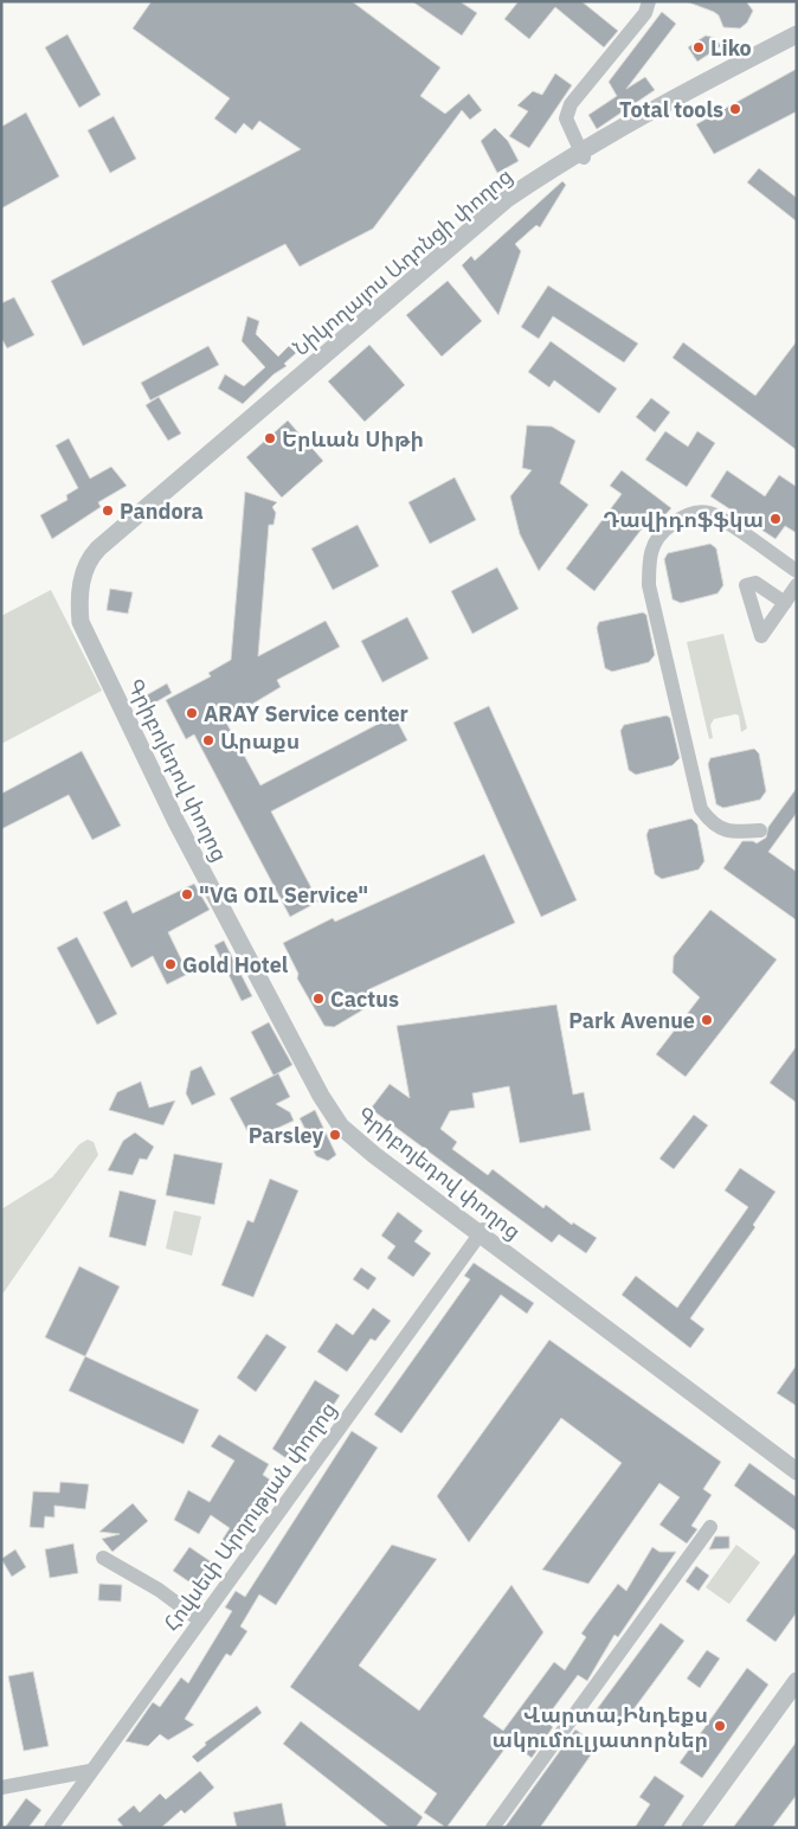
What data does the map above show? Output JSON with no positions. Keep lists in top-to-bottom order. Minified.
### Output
{"streets":{"street":["Նիկողայոս Ադոնցի փողոց","Գրիբոյեդով փողոց","Հովսեփ Արղության փողոց"]},"crossings":[["Նիկողայոս Ադոնցի փողոց","Գրիբոյեդով փողոց"],["Գրիբոյեդով փողոց","Հովսեփ Արղության փողոց"]],"places":["Liko","Total tools","Երևան Սիթի","Pandora","Դավիդոֆֆկա","ARAY Service center","Արաքս","\"VG OIL Service\"","Gold Hotel","Cactus","Park Avenue","Parsley","Վարտա,Ինդեքս ակումուլյատորներ"]}
